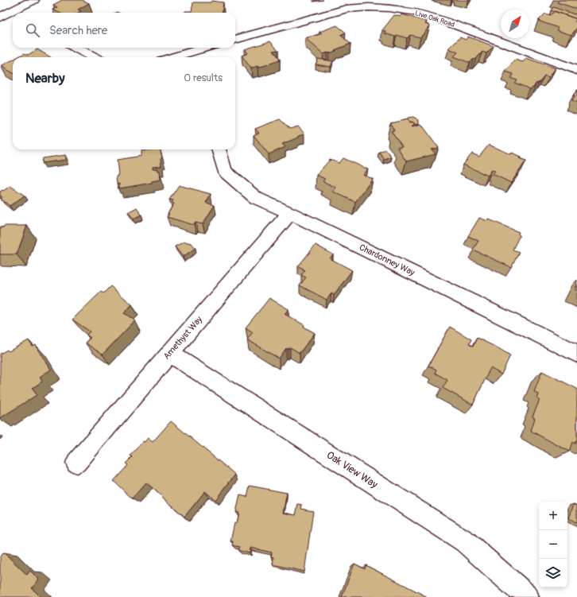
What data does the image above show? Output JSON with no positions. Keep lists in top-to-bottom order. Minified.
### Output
{"streets":{"street":["Live Oak Road","Chardonney Way","Amethyst Way","Oak View Way"]},"crossings":[["Chardonney Way","Amethyst Way"],["Amethyst Way","Oak View Way"]],"north":"top right","page":{"search":"Search here","heading":["Nearby","0 results"],"map_buttons":["+","−"]}}
